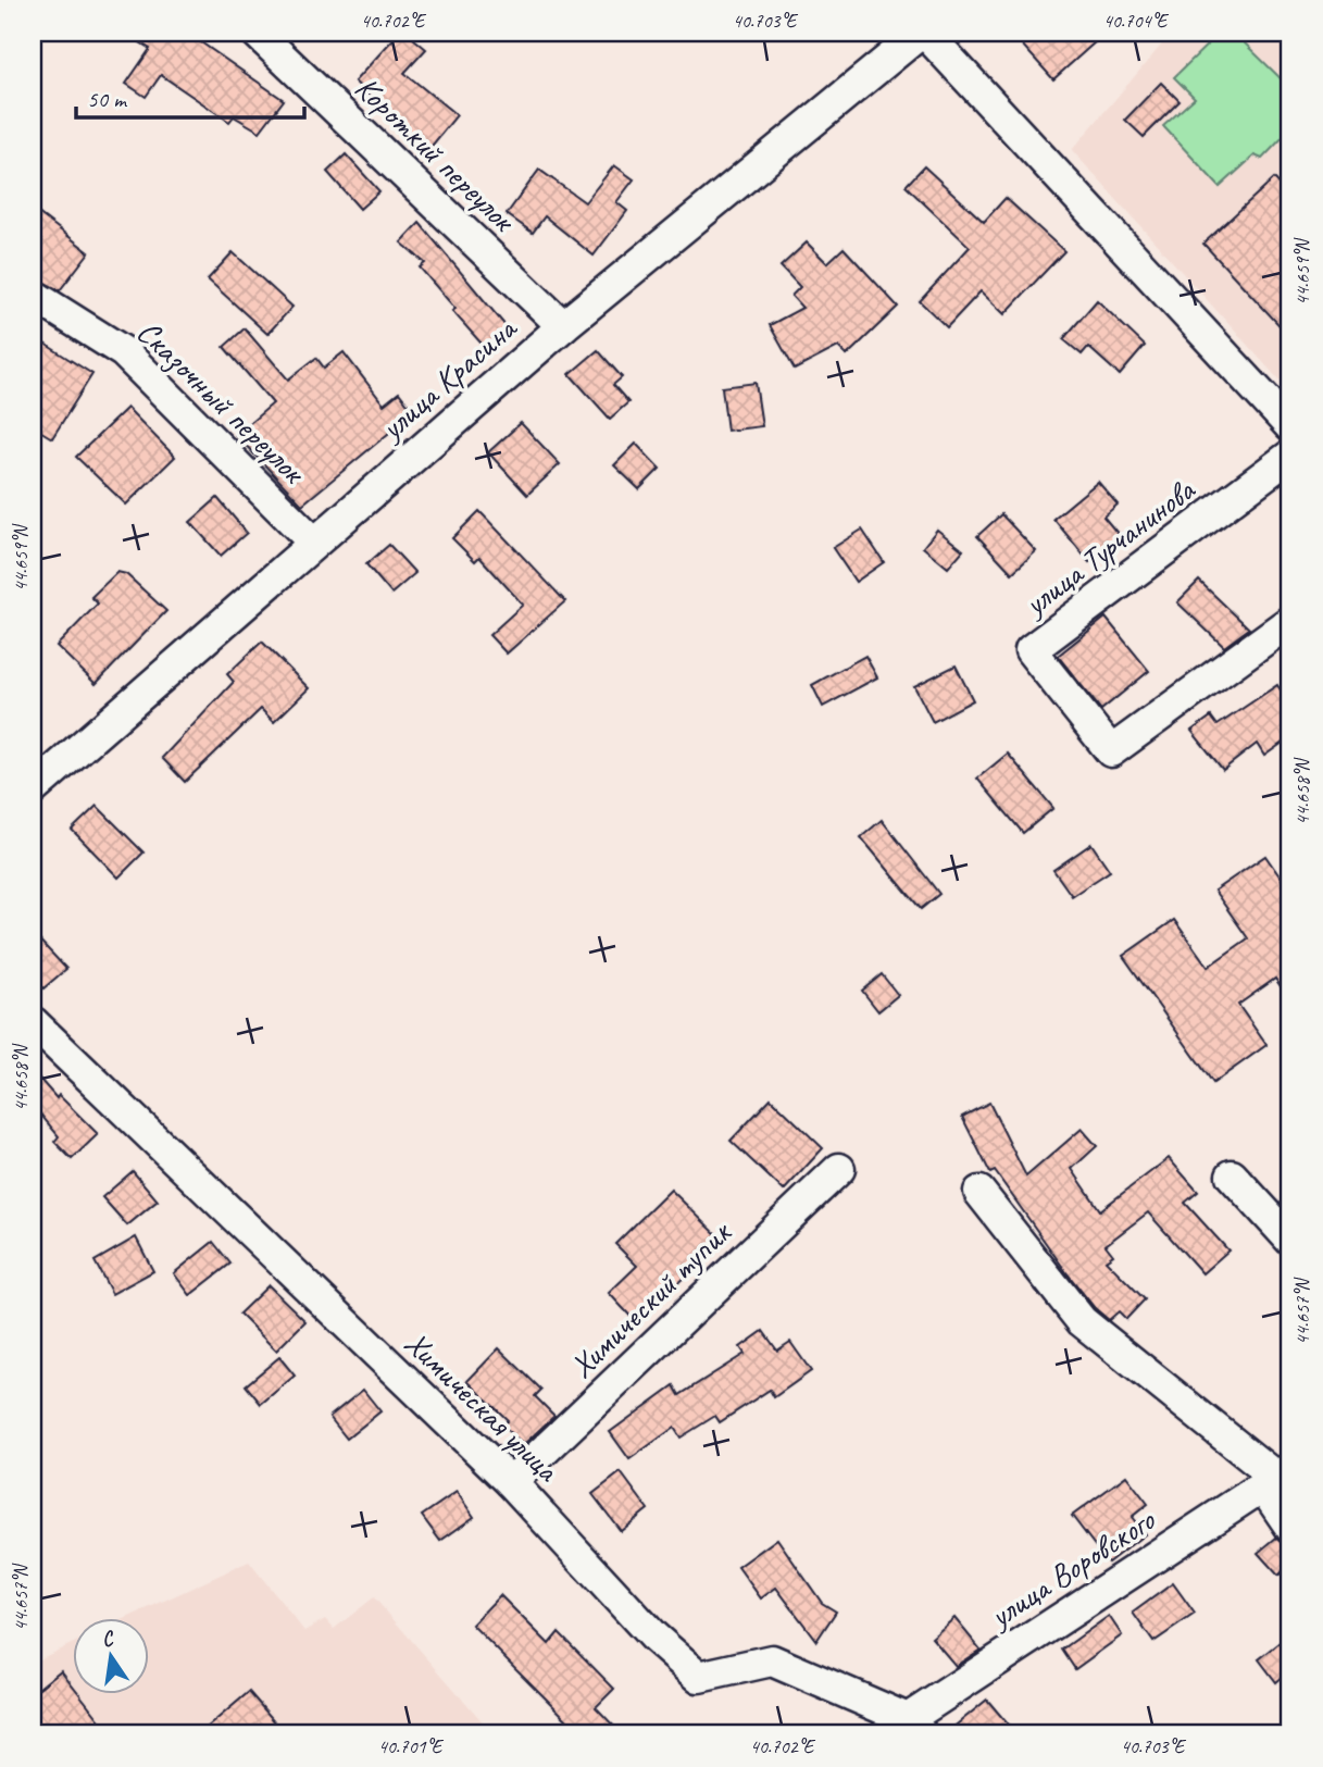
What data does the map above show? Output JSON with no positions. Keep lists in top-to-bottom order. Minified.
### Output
{"streets":{"street":["Короткий переулок","улица Красина","Сказочный переулок","улица Турчанинова","Химический тупик","Химическая улица","улица Воровского"]},"crossings":[["Короткий переулок","улица Красина"],["улица Красина","Сказочный переулок"],["Химический тупик","Химическая улица"],["Химическая улица","улица Воровского"]],"scale_bar":"50 m","north":"top","coordinates":["40.702°E","40.703°E","40.704°E","44.659°N","44.658°N","44.657°N","40.701°E"]}
